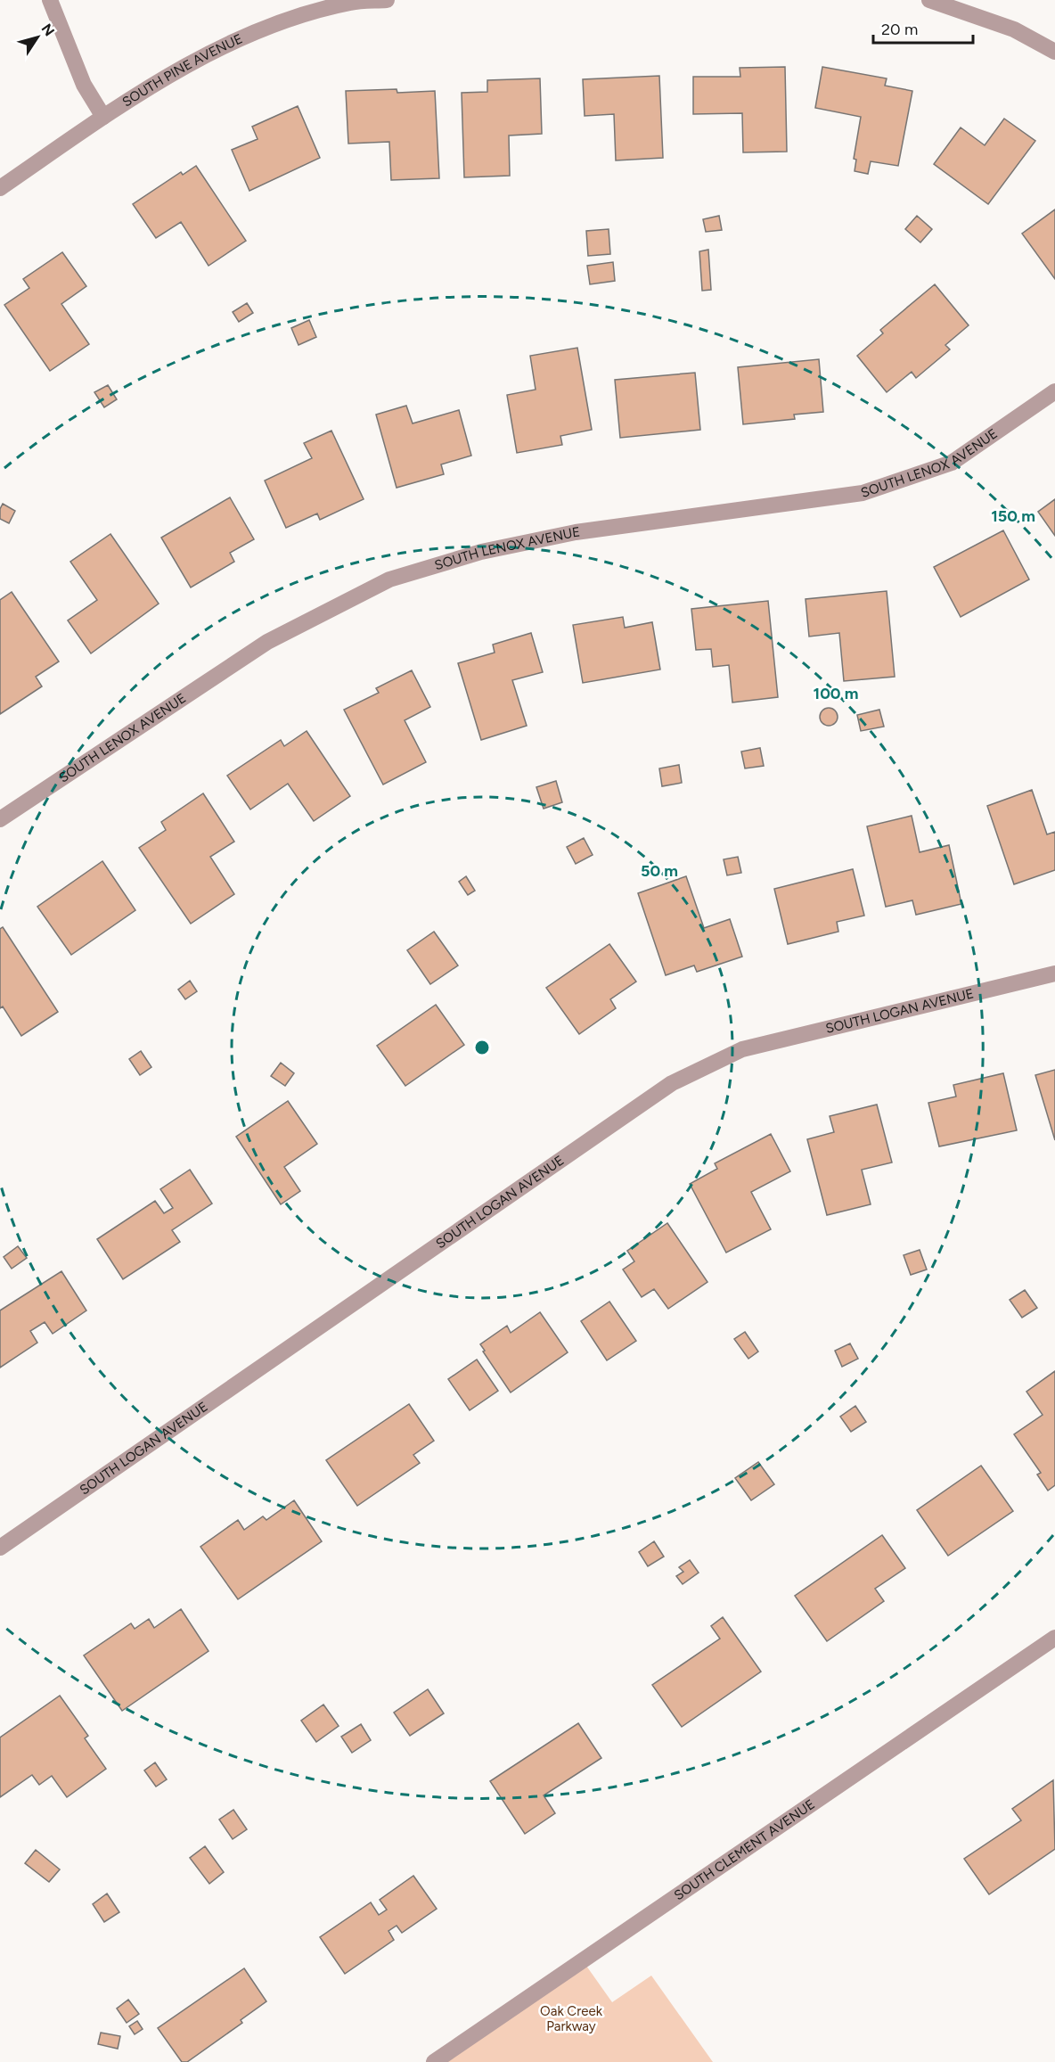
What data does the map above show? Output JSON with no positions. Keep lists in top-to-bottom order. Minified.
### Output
{"streets":{"street":["SOUTH PINE AVENUE","SOUTH LENOX AVENUE","SOUTH LOGAN AVENUE","SOUTH CLEMENT AVENUE"]},"parks":["Oak Creek Parkway"],"scale_bar":"20 m","north":"top right","rings":["150 m","100 m","50 m"]}
